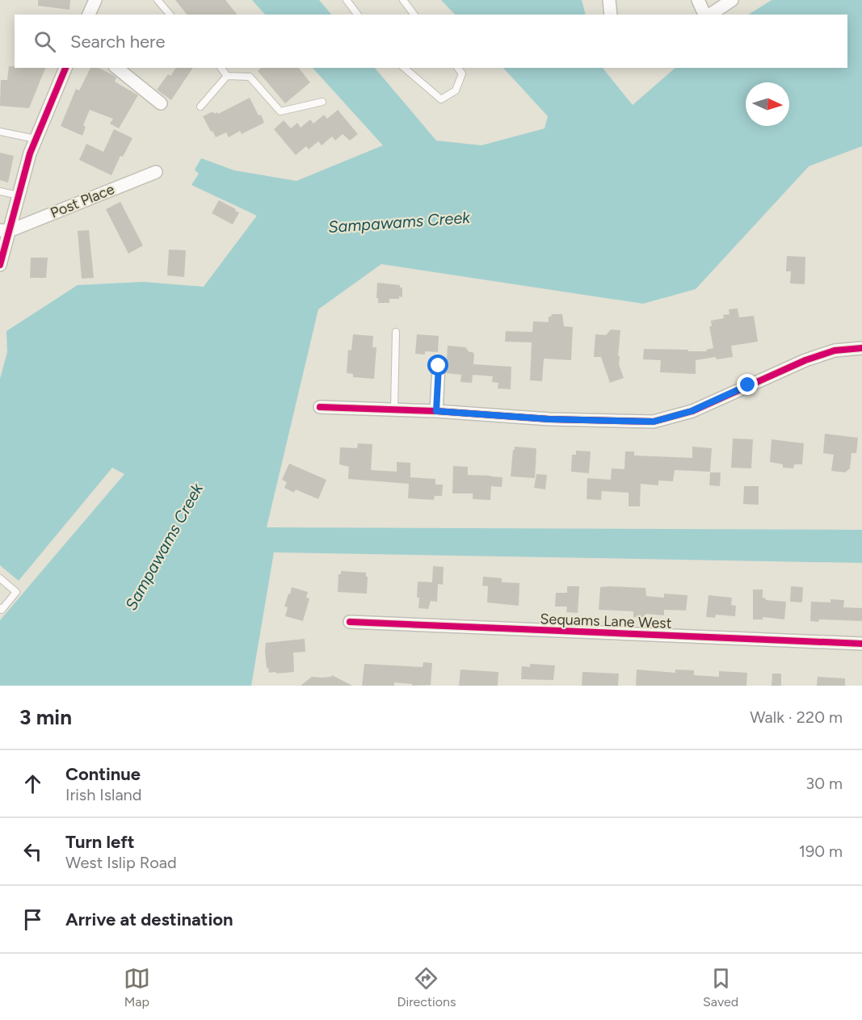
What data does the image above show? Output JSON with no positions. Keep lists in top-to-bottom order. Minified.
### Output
{"streets":{"street":["Post Place","Sequams Lane West"]},"water":["Sampawams Creek"],"north":"right","page":{"search":"Search here","heading":["3 min","Walk · 220 m"],"list":[["Continue","Irish Island","30 m"],["Turn left","West Islip Road","190 m"],"Arrive at destination"],"nav":["Map","Directions","Saved"]}}
